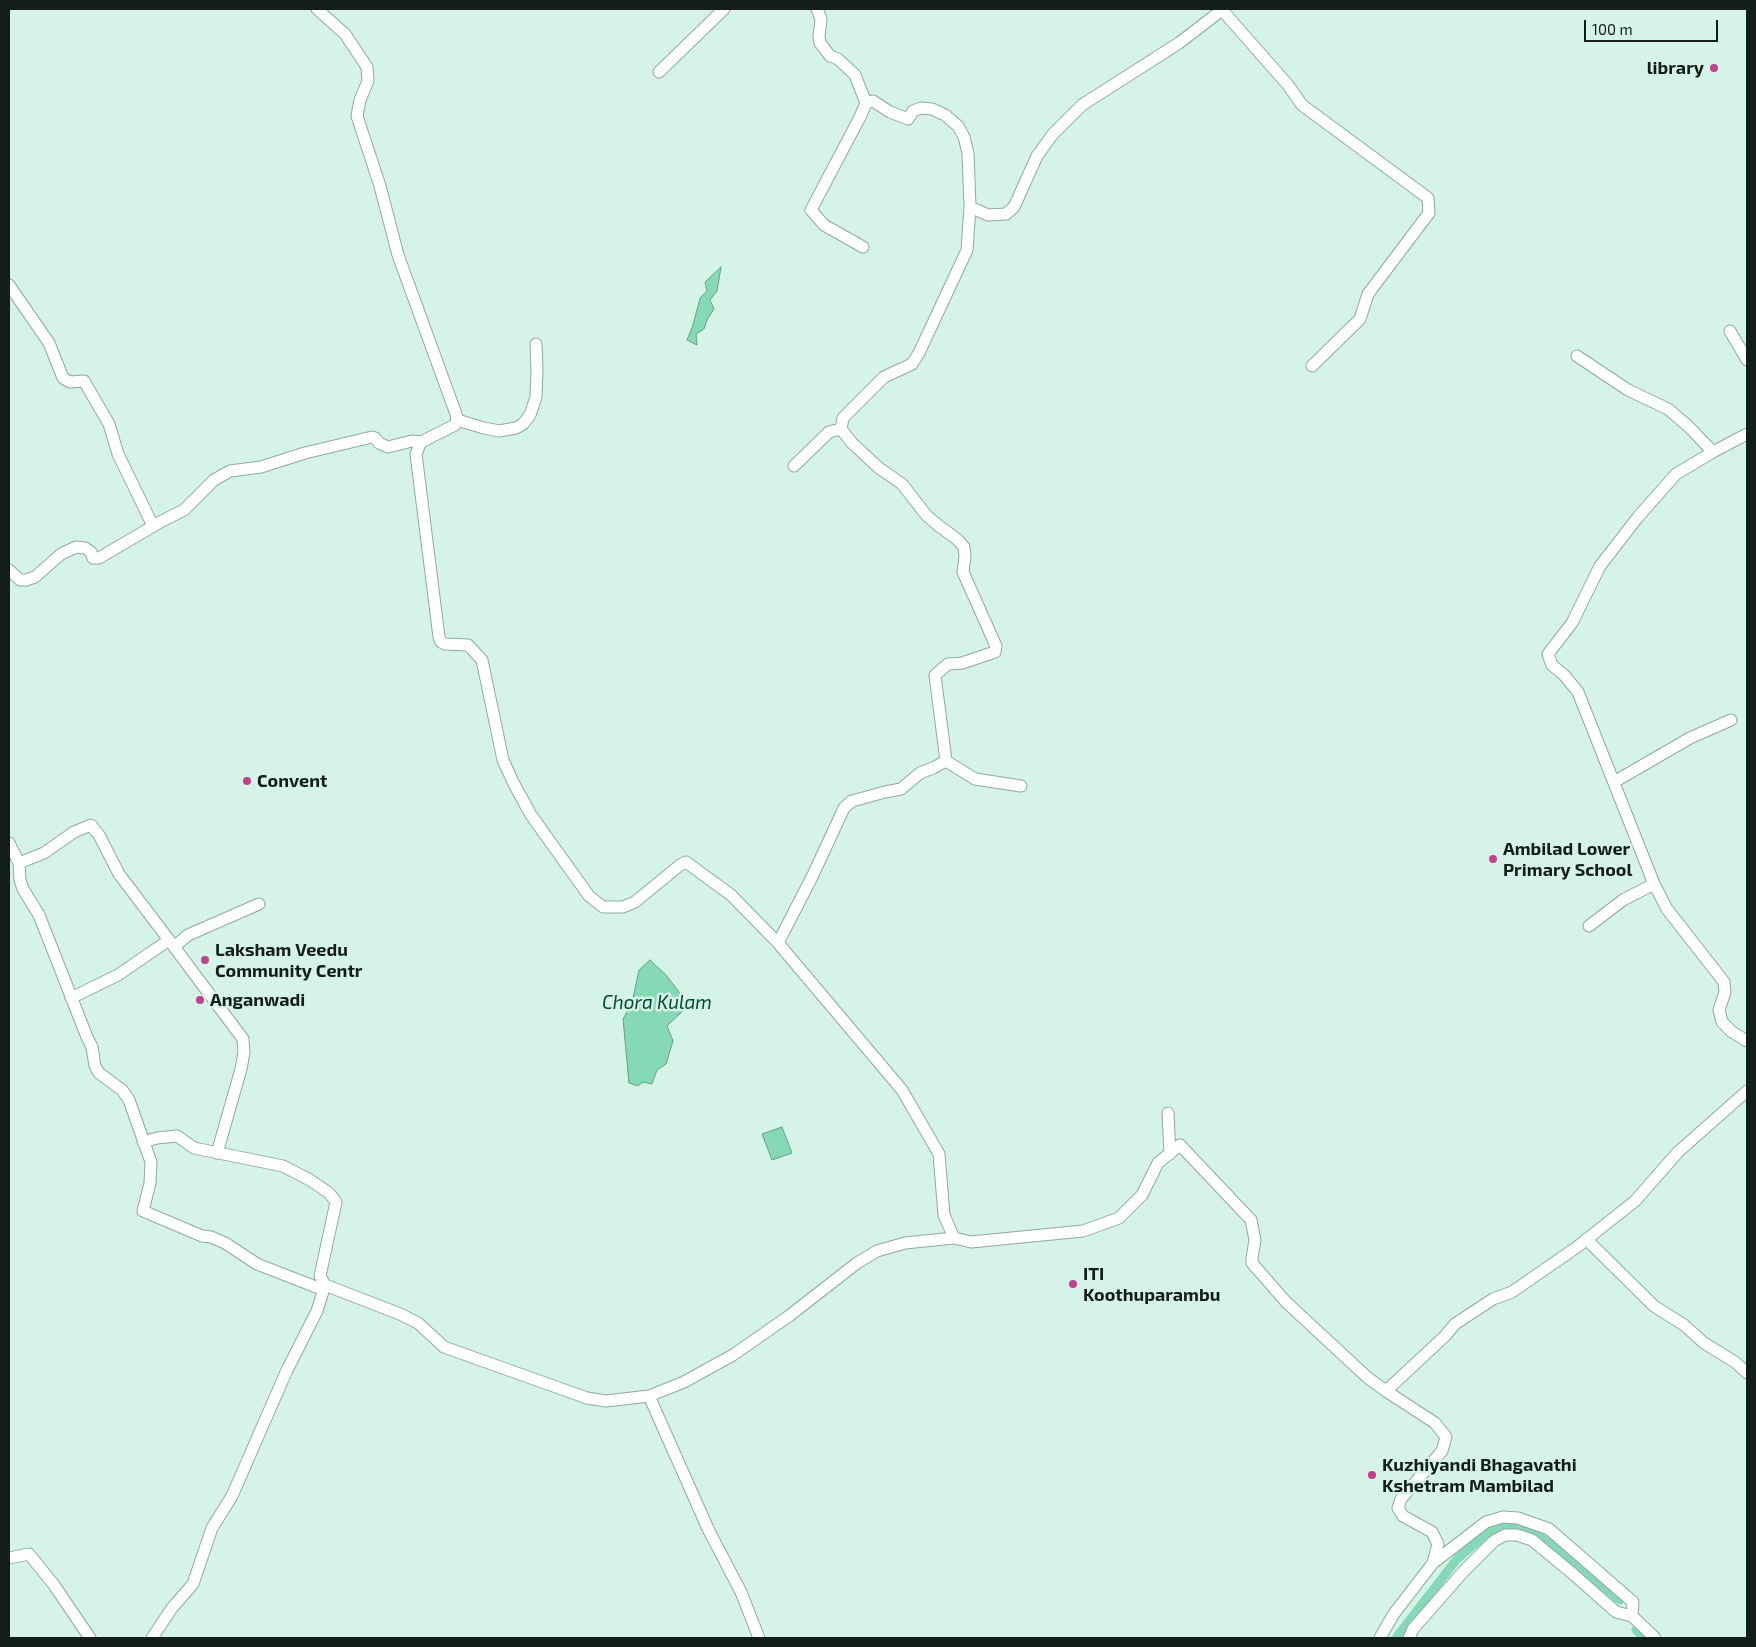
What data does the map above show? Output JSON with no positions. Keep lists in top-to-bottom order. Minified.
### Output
{"water":["Chora Kulam"],"places":["library","Convent","Ambilad Lower Primary School","Laksham Veedu Community Centr","Anganwadi","ITI Koothuparambu","Kuzhiyandi Bhagavathi Kshetram Mambilad"],"scale_bar":"100 m"}
